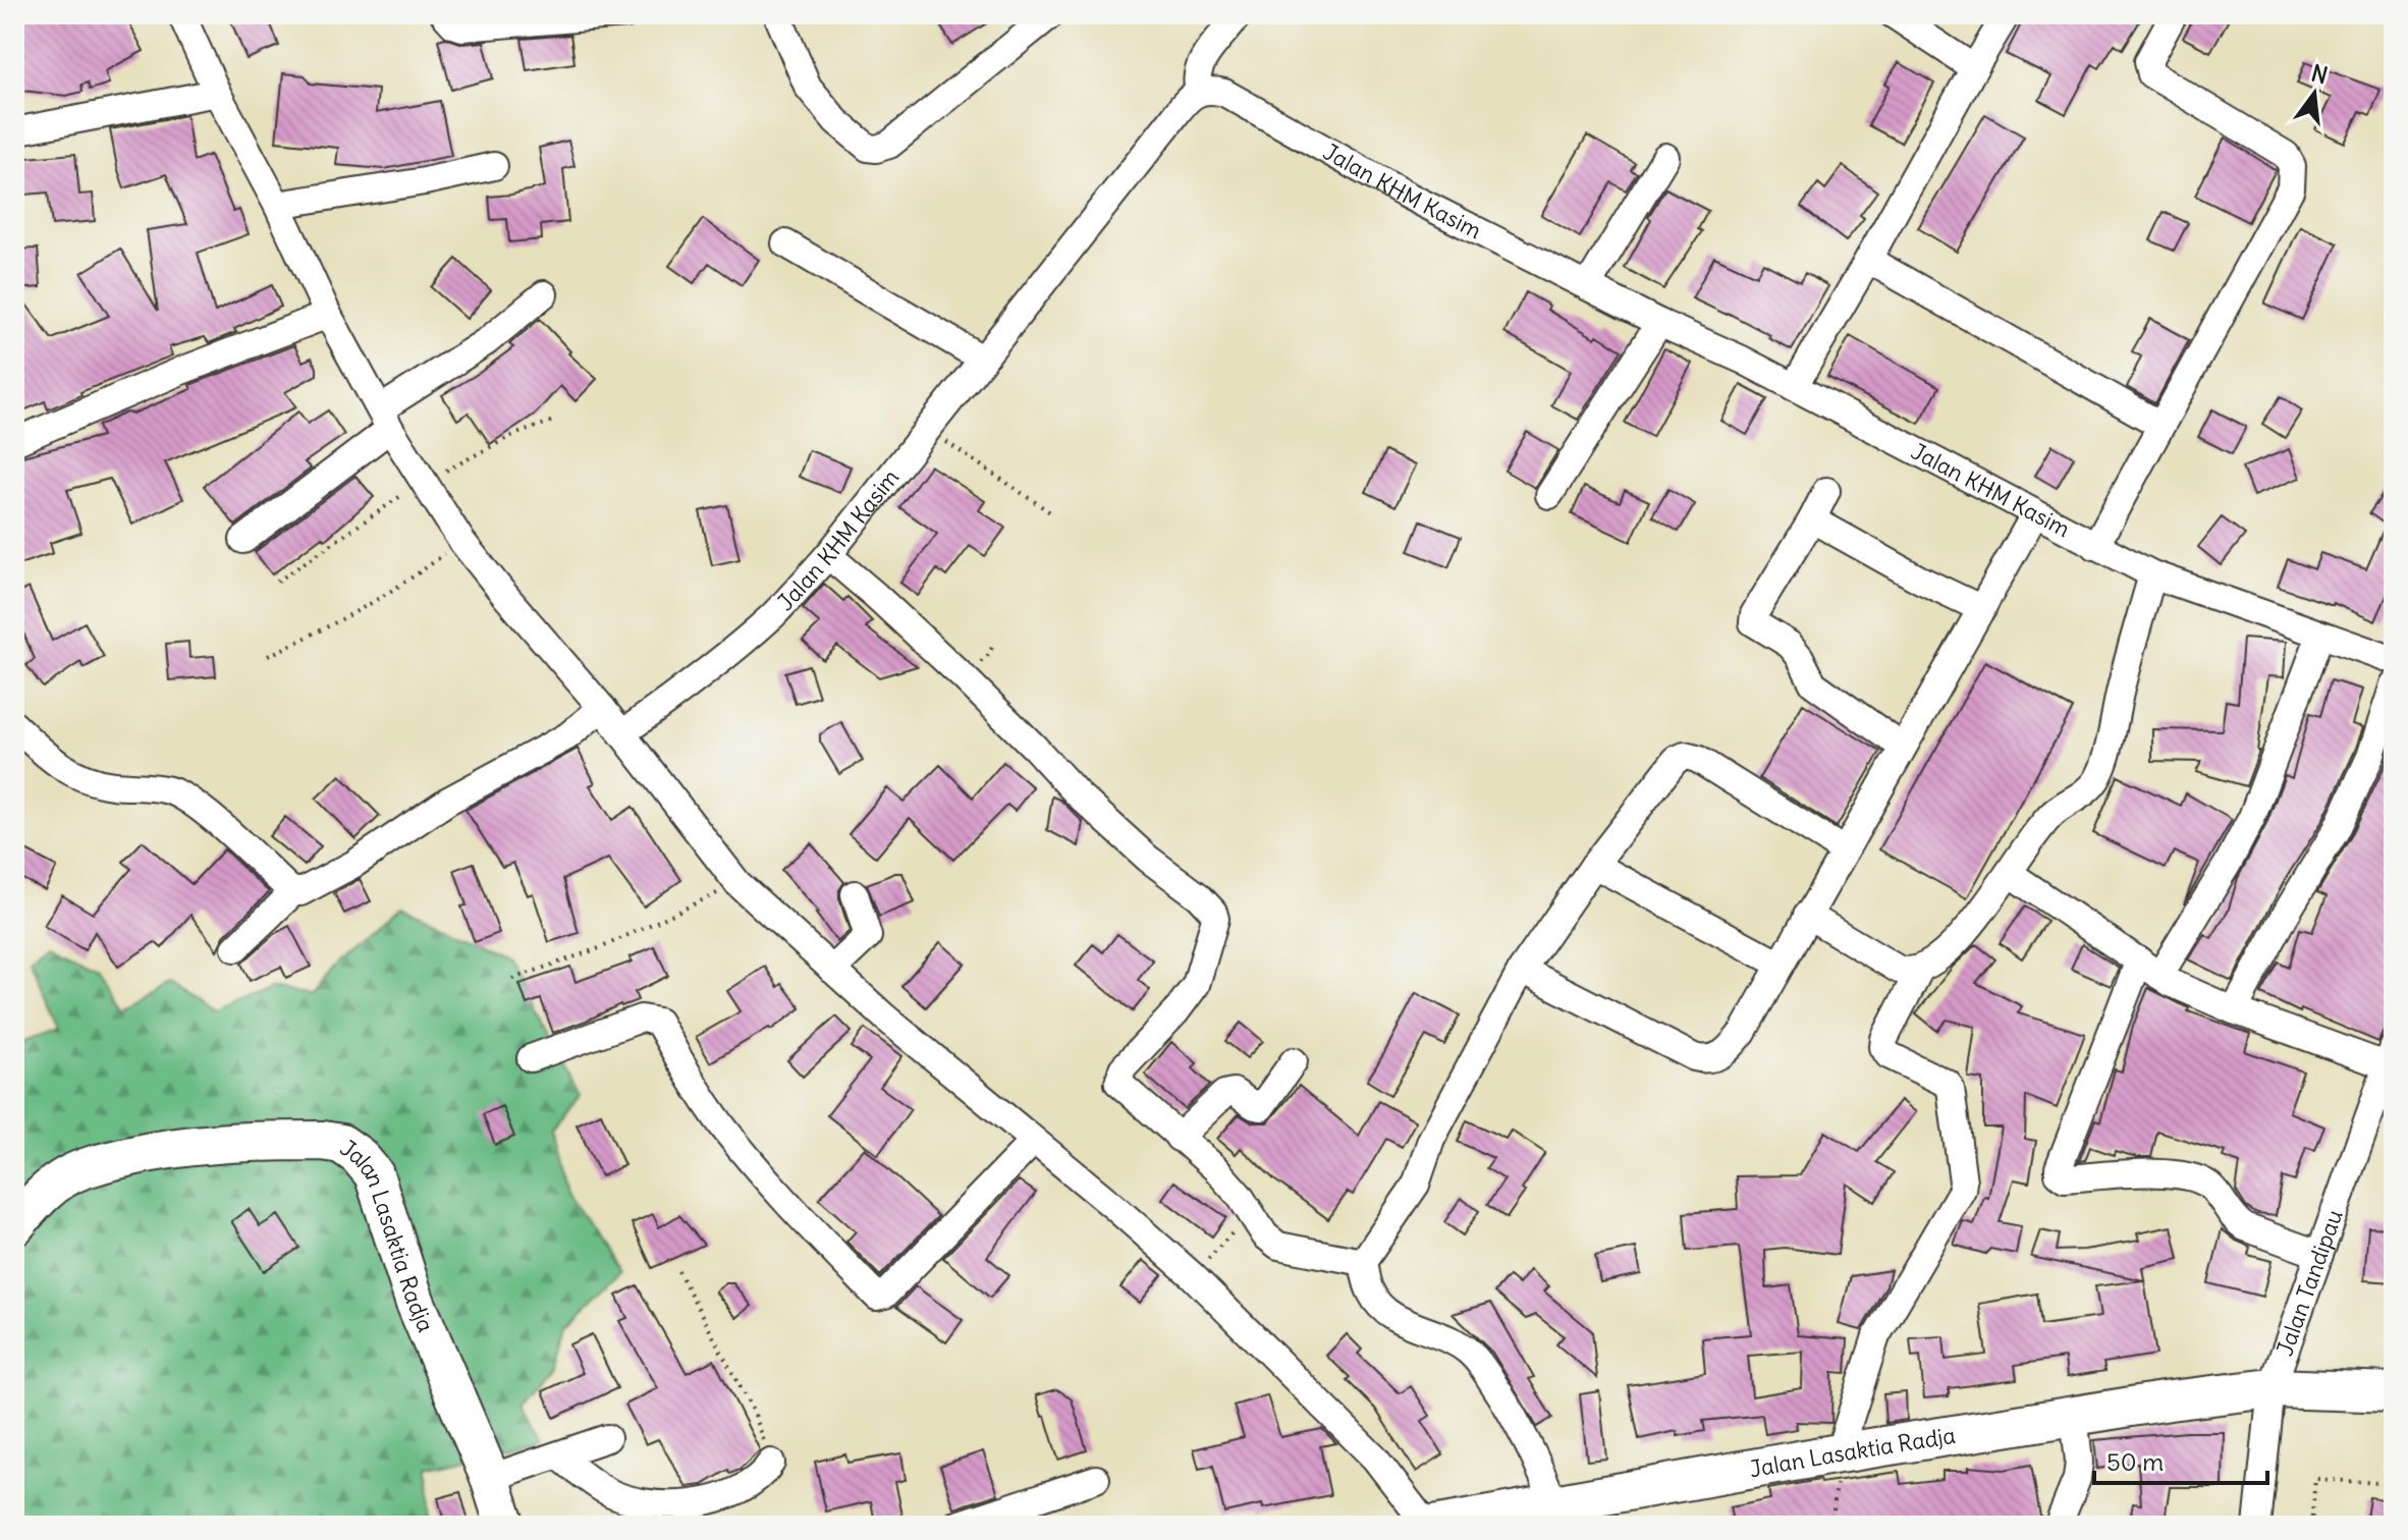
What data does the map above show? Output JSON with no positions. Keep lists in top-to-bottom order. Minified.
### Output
{"streets":{"highway":["Jalan Lasaktia Radja"],"street":["Jalan KHM Kasim","Jalan Tandipau"]},"crossings":[["Jalan Lasaktia Radja","Jalan Tandipau"]],"scale_bar":"50 m","north":"top"}
